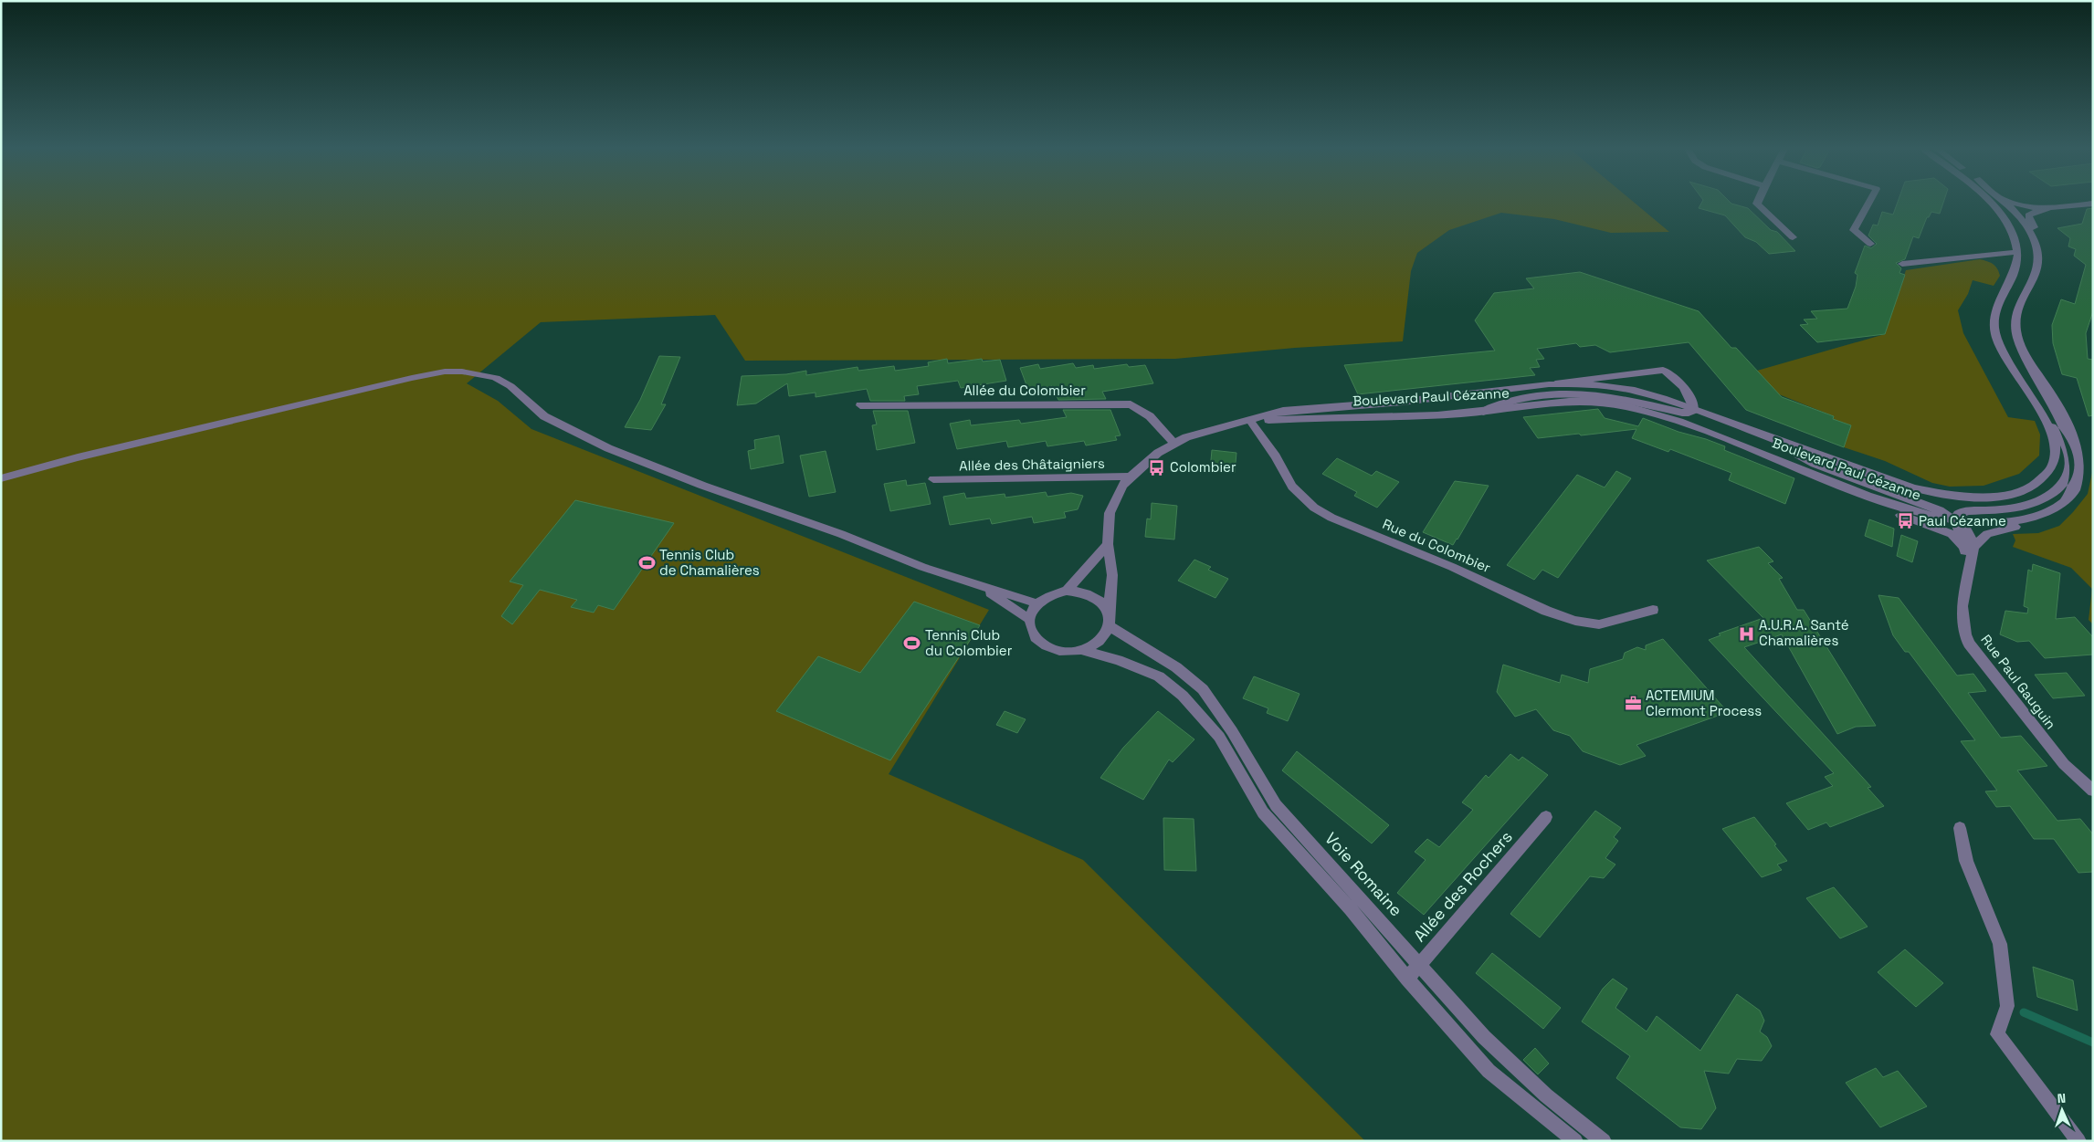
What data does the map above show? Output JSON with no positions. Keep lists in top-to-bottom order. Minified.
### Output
{"streets":{"street":["Allée du Colombier","Boulevard Paul Cézanne","Allée des Châtaigniers","Rue du Colombier","Rue Paul Gauguin","Voie Romaine","Allée des Rochers"]},"crossings":[["Allée du Colombier","Boulevard Paul Cézanne"],["Boulevard Paul Cézanne","Allée des Châtaigniers"],["Boulevard Paul Cézanne","Rue du Colombier"],["Boulevard Paul Cézanne","Rue Paul Gauguin"],["Boulevard Paul Cézanne","Voie Romaine"],["Voie Romaine","Allée des Rochers"]],"places":{"bus stop":["Colombier","Paul Cézanne"],"sports":["Tennis Club de Chamalières","Tennis Club du Colombier"],"hospital":["A.U.R.A. Santé Chamalières"],"office":["ACTEMIUM Clermont Process"]},"north":"top"}
